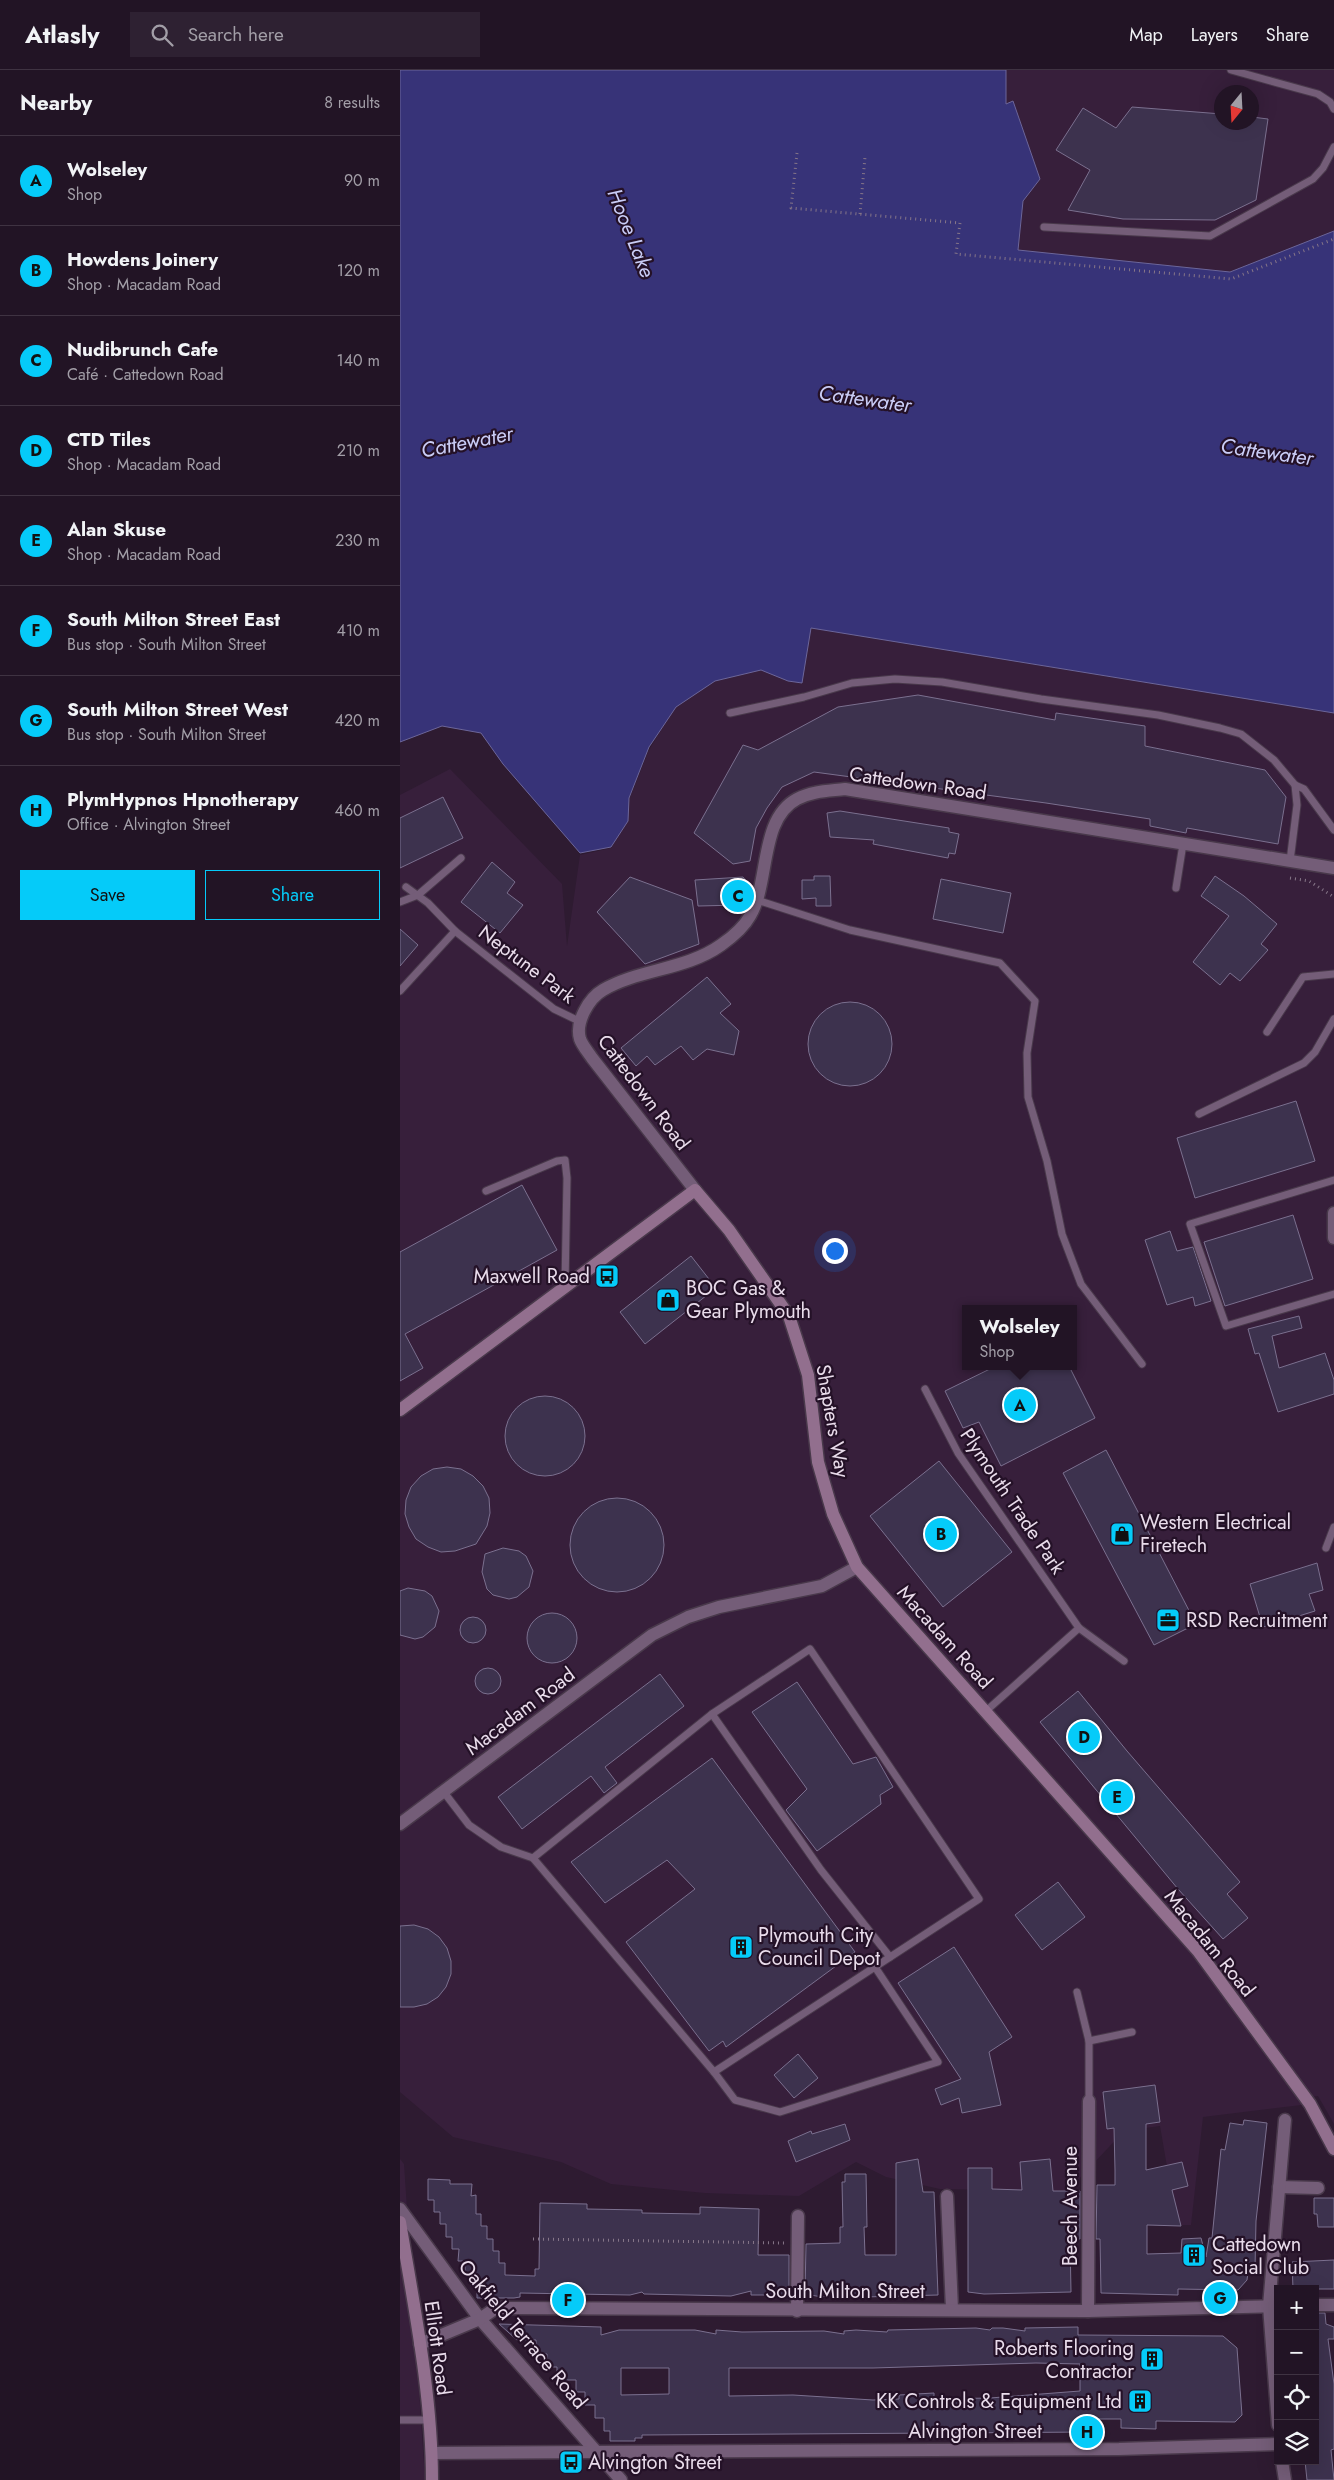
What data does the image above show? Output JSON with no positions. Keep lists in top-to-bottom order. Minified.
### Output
{"streets":{"street":["Cattedown Road","Shapters Way","Macadam Road","Beech Avenue","South Milton Street","Oakfield Terrace Road","Elliott Road","Alvington Street"],"lane":["Neptune Park","Plymouth Trade Park"]},"crossings":[["Cattedown Road","Neptune Park"],["Cattedown Road","Shapters Way"],["Shapters Way","Macadam Road"],["Beech Avenue","South Milton Street"],["South Milton Street","Oakfield Terrace Road"],["South Milton Street","Elliott Road"],["Oakfield Terrace Road","Alvington Street"],["Elliott Road","Alvington Street"]],"water":["Hooe Lake","Cattewater"],"places":{"bus stop":["Maxwell Road","Alvington Street"],"shop":["BOC Gas & Gear Plymouth","Western Electrical Firetech"],"office":["RSD Recruitment"],"building":["Plymouth City Council Depot","Cattedown Social Club","Roberts Flooring Contractor","KK Controls & Equipment Ltd"]},"north":"bottom","page":{"header":"Atlasly","search":"Search here","nav":["Map","Layers","Share"],"heading":["Nearby","8 results"],"list":[{"mark":"A","name":"Wolseley","note":"Shop","value":"90 m"},{"mark":"B","name":"Howdens Joinery","note":"Shop · Macadam Road","value":"120 m"},{"mark":"C","name":"Nudibrunch Cafe","note":"Café · Cattedown Road","value":"140 m"},{"mark":"D","name":"CTD Tiles","note":"Shop · Macadam Road","value":"210 m"},{"mark":"E","name":"Alan Skuse","note":"Shop · Macadam Road","value":"230 m"},{"mark":"F","name":"South Milton Street East","note":"Bus stop · South Milton Street","value":"410 m"},{"mark":"G","name":"South Milton Street West","note":"Bus stop · South Milton Street","value":"420 m"},{"mark":"H","name":"PlymHypnos Hpnotherapy","note":"Office · Alvington Street","value":"460 m"}],"buttons":["Save","Share"],"pins":["C","A","B","D","E","G","F","H"],"popup":["Wolseley","Shop"],"map_buttons":["+","−"]}}
